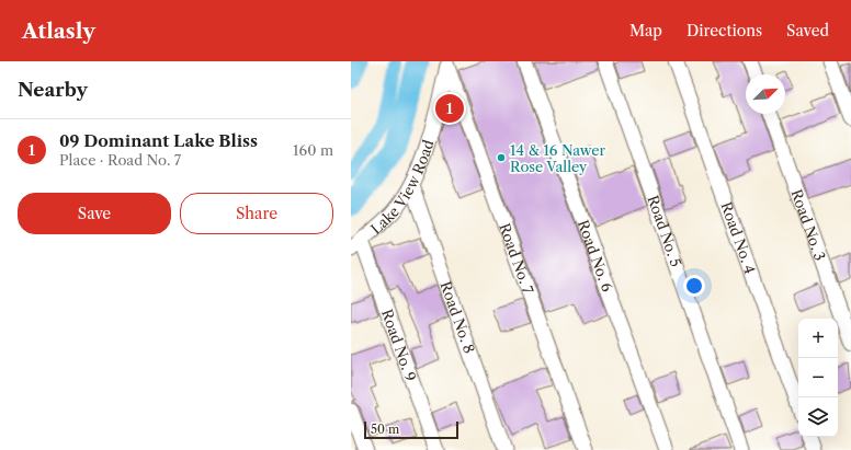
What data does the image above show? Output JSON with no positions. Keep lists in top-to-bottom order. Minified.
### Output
{"streets":{"street":["Lake View Road","Road No. 3","Road No. 5","Road No. 4","Road No. 6","Road No. 7","Road No. 8","Road No. 9"]},"crossings":[["Lake View Road","Road No. 7"],["Lake View Road","Road No. 8"],["Lake View Road","Road No. 9"]],"places":["14 & 16 Nawer Rose Valley"],"scale_bar":"50 m","north":"top right","page":{"header":"Atlasly","nav":["Map","Directions","Saved"],"heading":"Nearby","pins":"1","list":[{"mark":"1","name":"09 Dominant Lake Bliss","note":"Place · Road No. 7","value":"160 m"}],"buttons":["Save","Share"],"map_buttons":["+","−"],"scale":"50 m"}}
